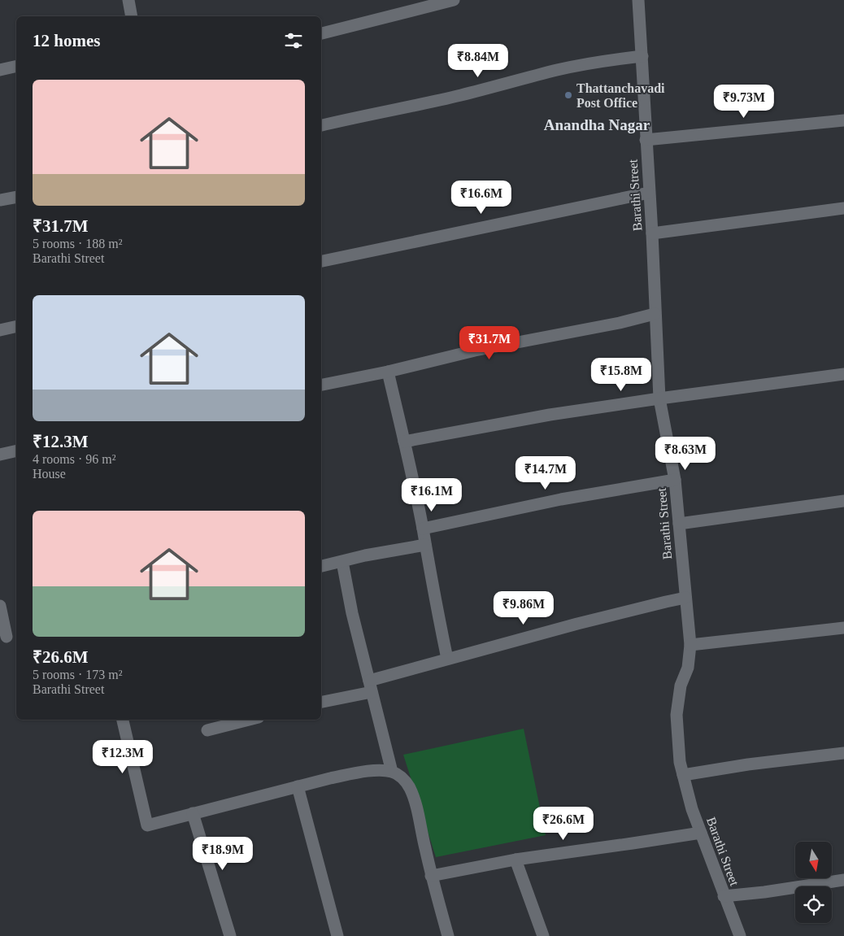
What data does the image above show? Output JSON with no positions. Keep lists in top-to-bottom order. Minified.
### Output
{"streets":{"street":["Barathi Street"]},"districts":["Anandha Nagar"],"places":["Thattanchavadi Post Office"],"north":"bottom","page":{"heading":"12 homes","price":["₹8.84M","₹9.73M","₹16.6M","₹31.7M","₹15.8M","₹8.63M","₹14.7M","₹16.1M","₹9.86M","₹12.3M","₹26.6M","₹18.9M"],"list":[{"name":"₹31.7M","note":"5 rooms · 188 m² · Barathi Street"},{"name":"₹12.3M","note":"4 rooms · 96 m² · House"},{"name":"₹26.6M","note":"5 rooms · 173 m² · Barathi Street"}]}}
